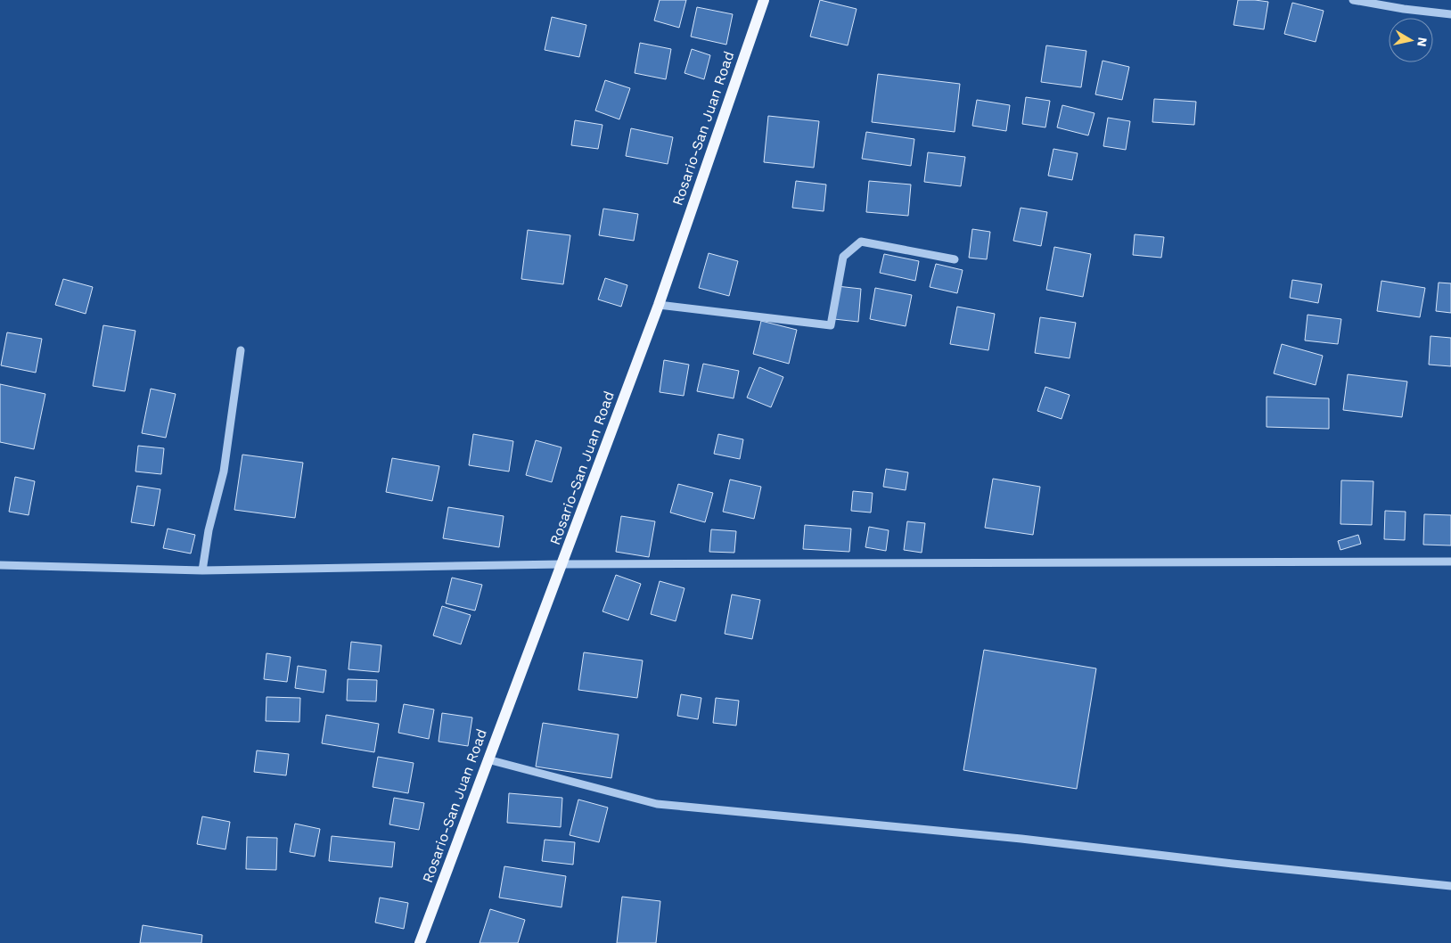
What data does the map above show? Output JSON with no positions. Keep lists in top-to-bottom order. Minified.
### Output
{"streets":{"main road":["Rosario-San Juan Road"]},"north":"right"}
